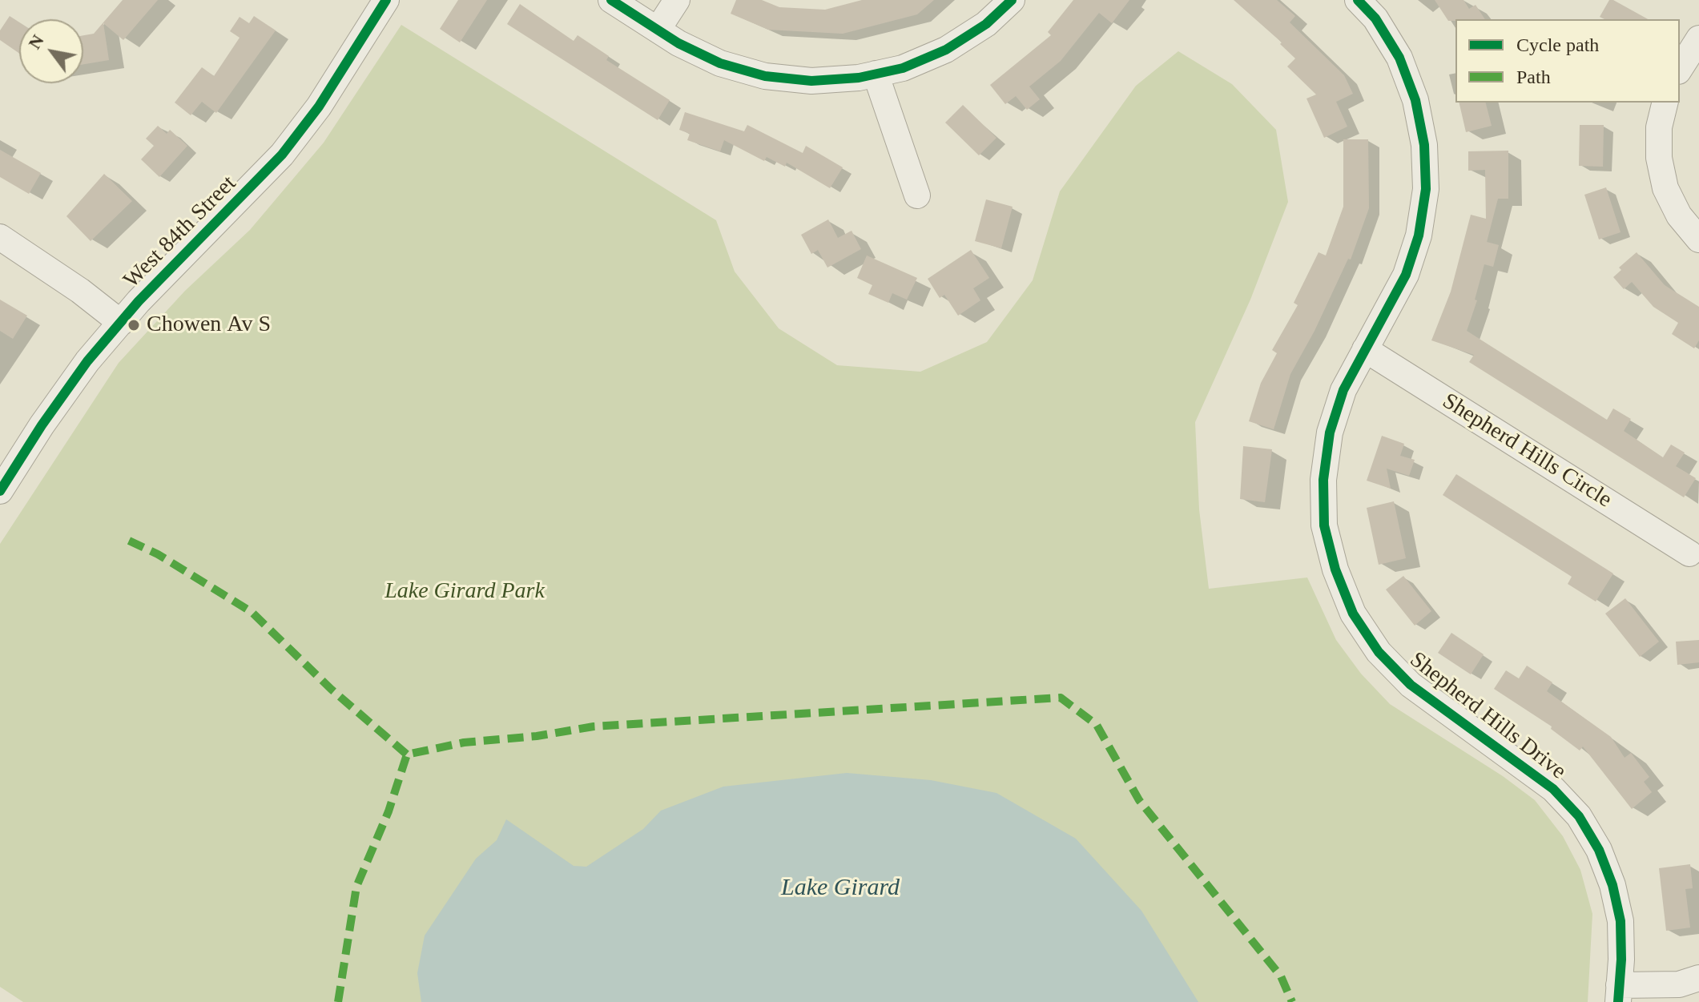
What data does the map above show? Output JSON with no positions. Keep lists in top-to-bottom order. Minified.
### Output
{"streets":{"street":["West 84th Street","Shepherd Hills Circle","Shepherd Hills Drive"]},"crossings":[["Shepherd Hills Circle","Shepherd Hills Drive"]],"water":["Lake Girard"],"parks":["Lake Girard Park"],"places":["Chowen Av S"],"legend":["Cycle path","Path"],"north":"top left"}
